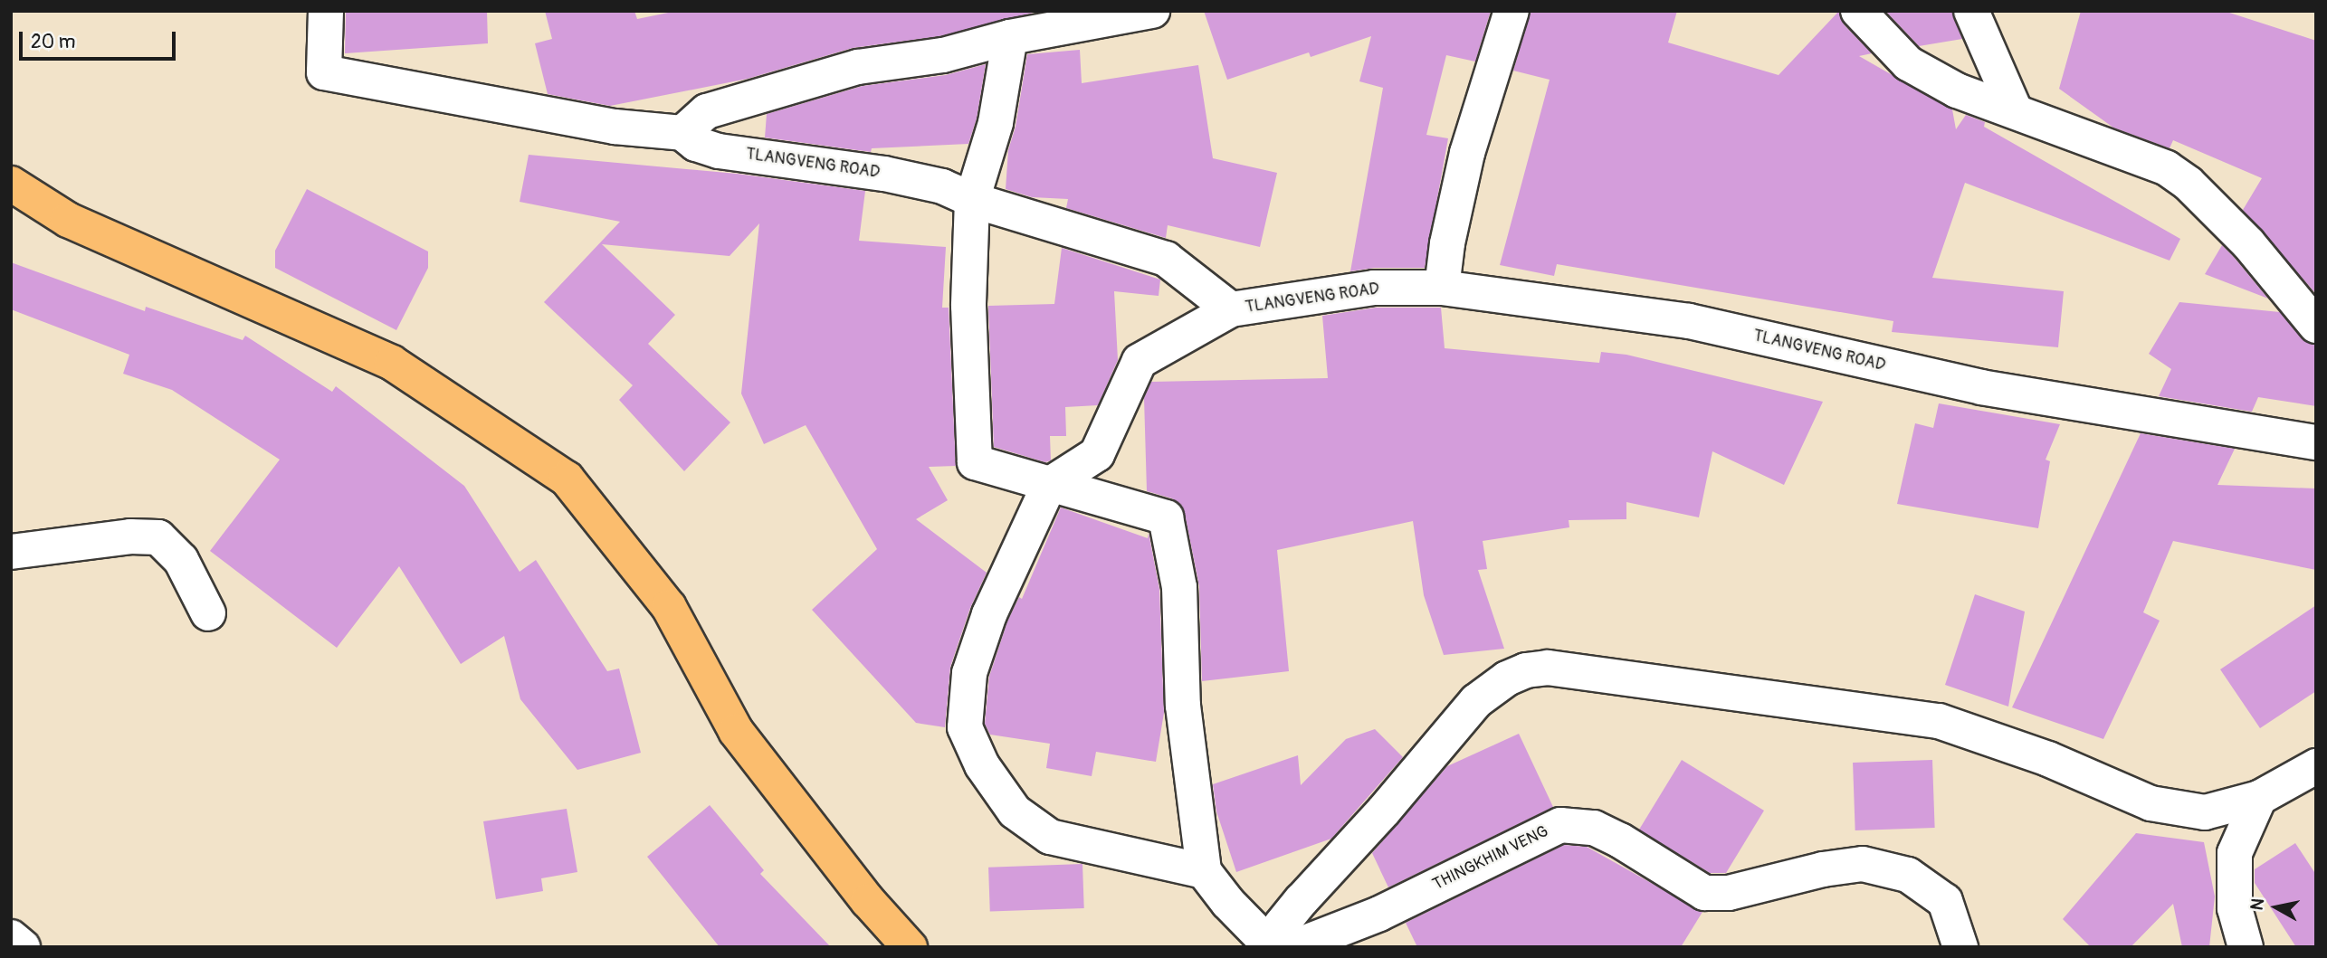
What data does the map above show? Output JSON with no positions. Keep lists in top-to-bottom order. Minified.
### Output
{"streets":{"street":["TLANGVENG ROAD","THINGKHIM VENG"]},"scale_bar":"20 m","north":"left"}
